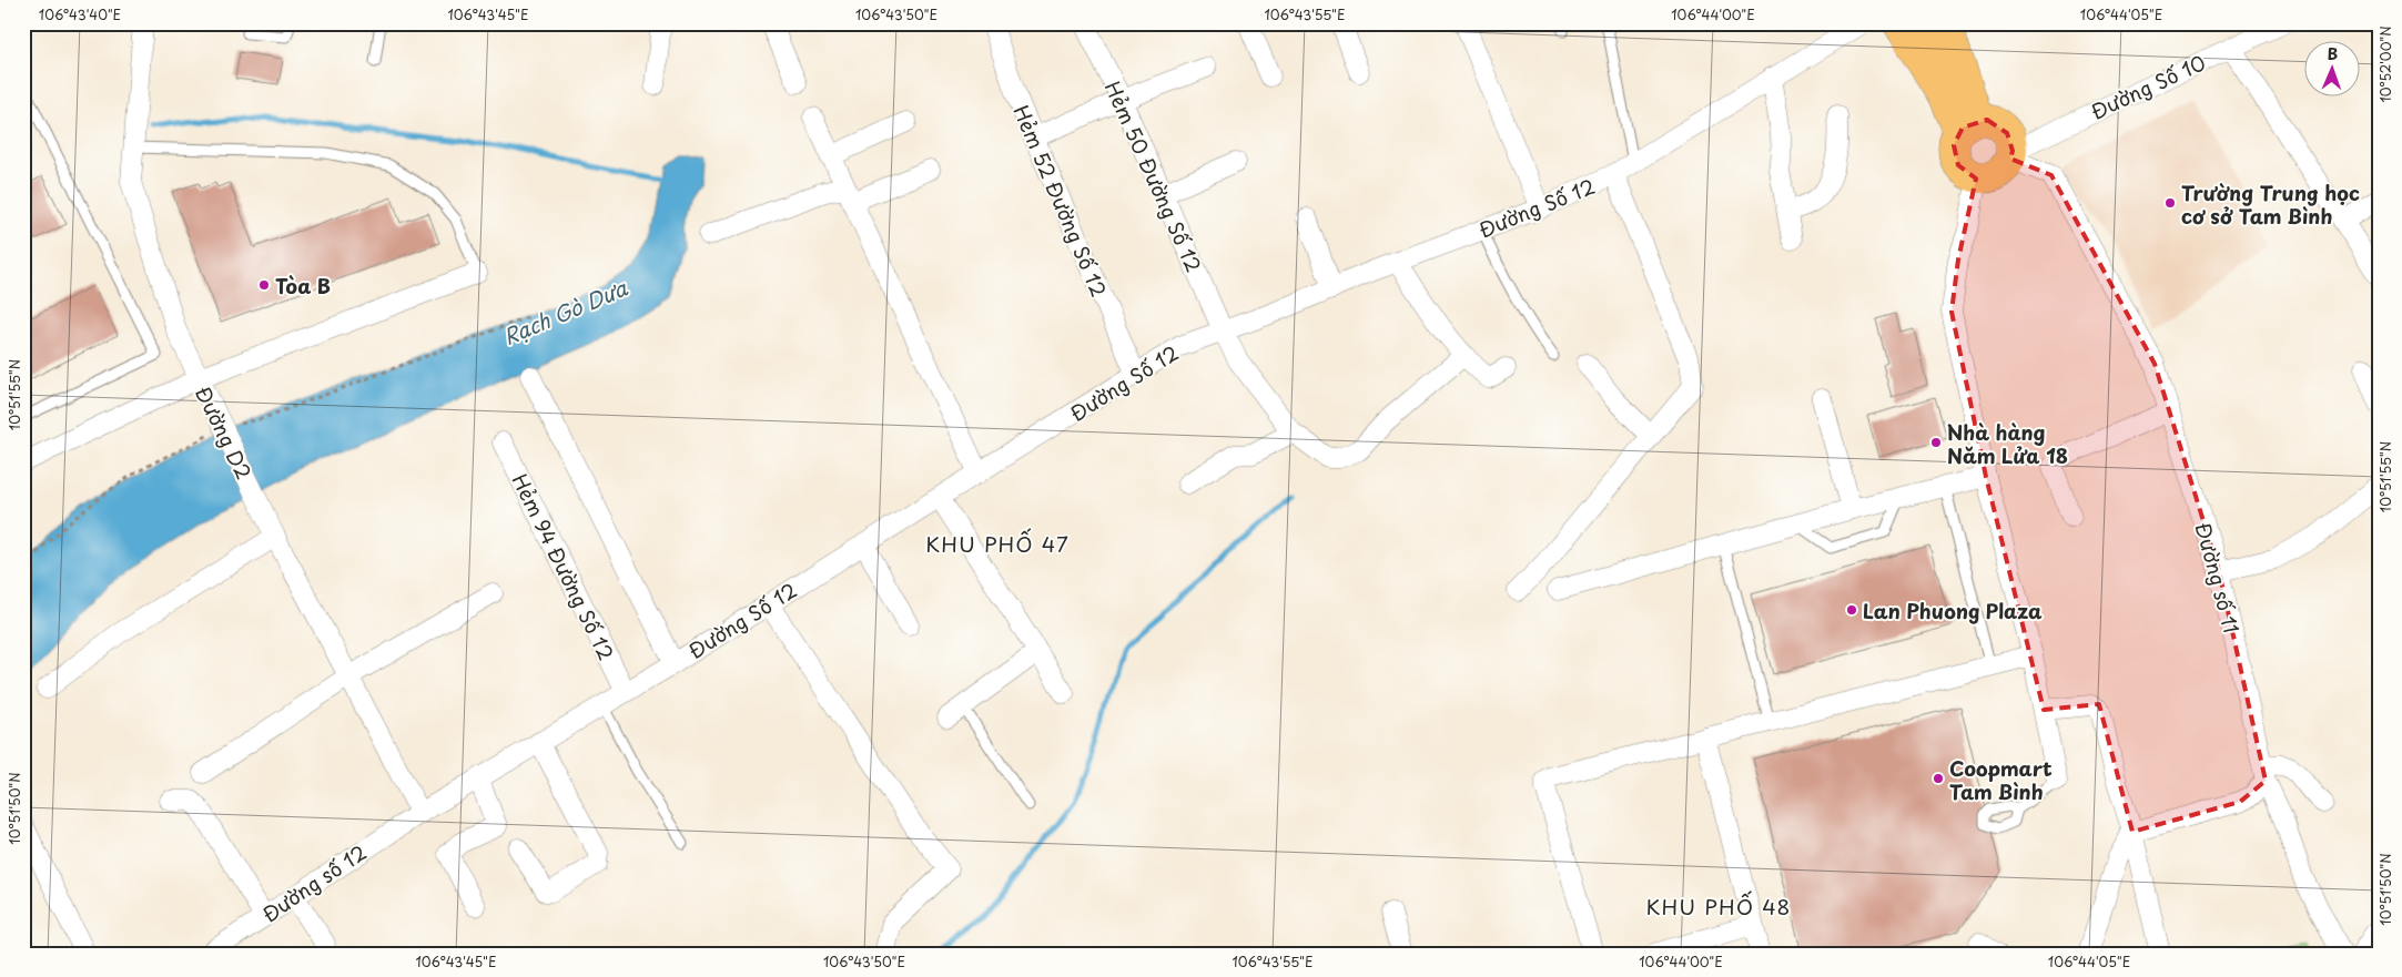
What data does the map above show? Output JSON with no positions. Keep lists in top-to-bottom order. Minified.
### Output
{"streets":{"street":["Đường Số 10","Hẻm 50 Đường Số 12","Hẻm 52 Đường Số 12","Đường Số 12","Đường D2","Hẻm 94 Đường Số 12","Đường số 11","Đường số 12"]},"crossings":[["Đường Số 10","Đường số 11"],["Hẻm 50 Đường Số 12","Đường Số 12"],["Hẻm 52 Đường Số 12","Đường Số 12"],["Đường Số 12","Đường D2"],["Đường Số 12","Hẻm 94 Đường Số 12"],["Đường Số 12","Đường số 12"],["Đường D2","Đường số 12"]],"districts":["KHU PHỐ 47","KHU PHỐ 48"],"water":["Rạch Gò Dưa"],"places":["Trường Trung học cơ sở Tam Bình","Tòa B","Nhà hàng Năm Lửa 18","Lan Phuong Plaza","Coopmart Tam Bình"],"north":"top","coordinates":["106°43'40\"E","106°43'45\"E","106°43'50\"E","106°43'55\"E","106°44'00\"E","106°44'05\"E","10°52'00\"N","10°51'55\"N","10°51'50\"N"]}
